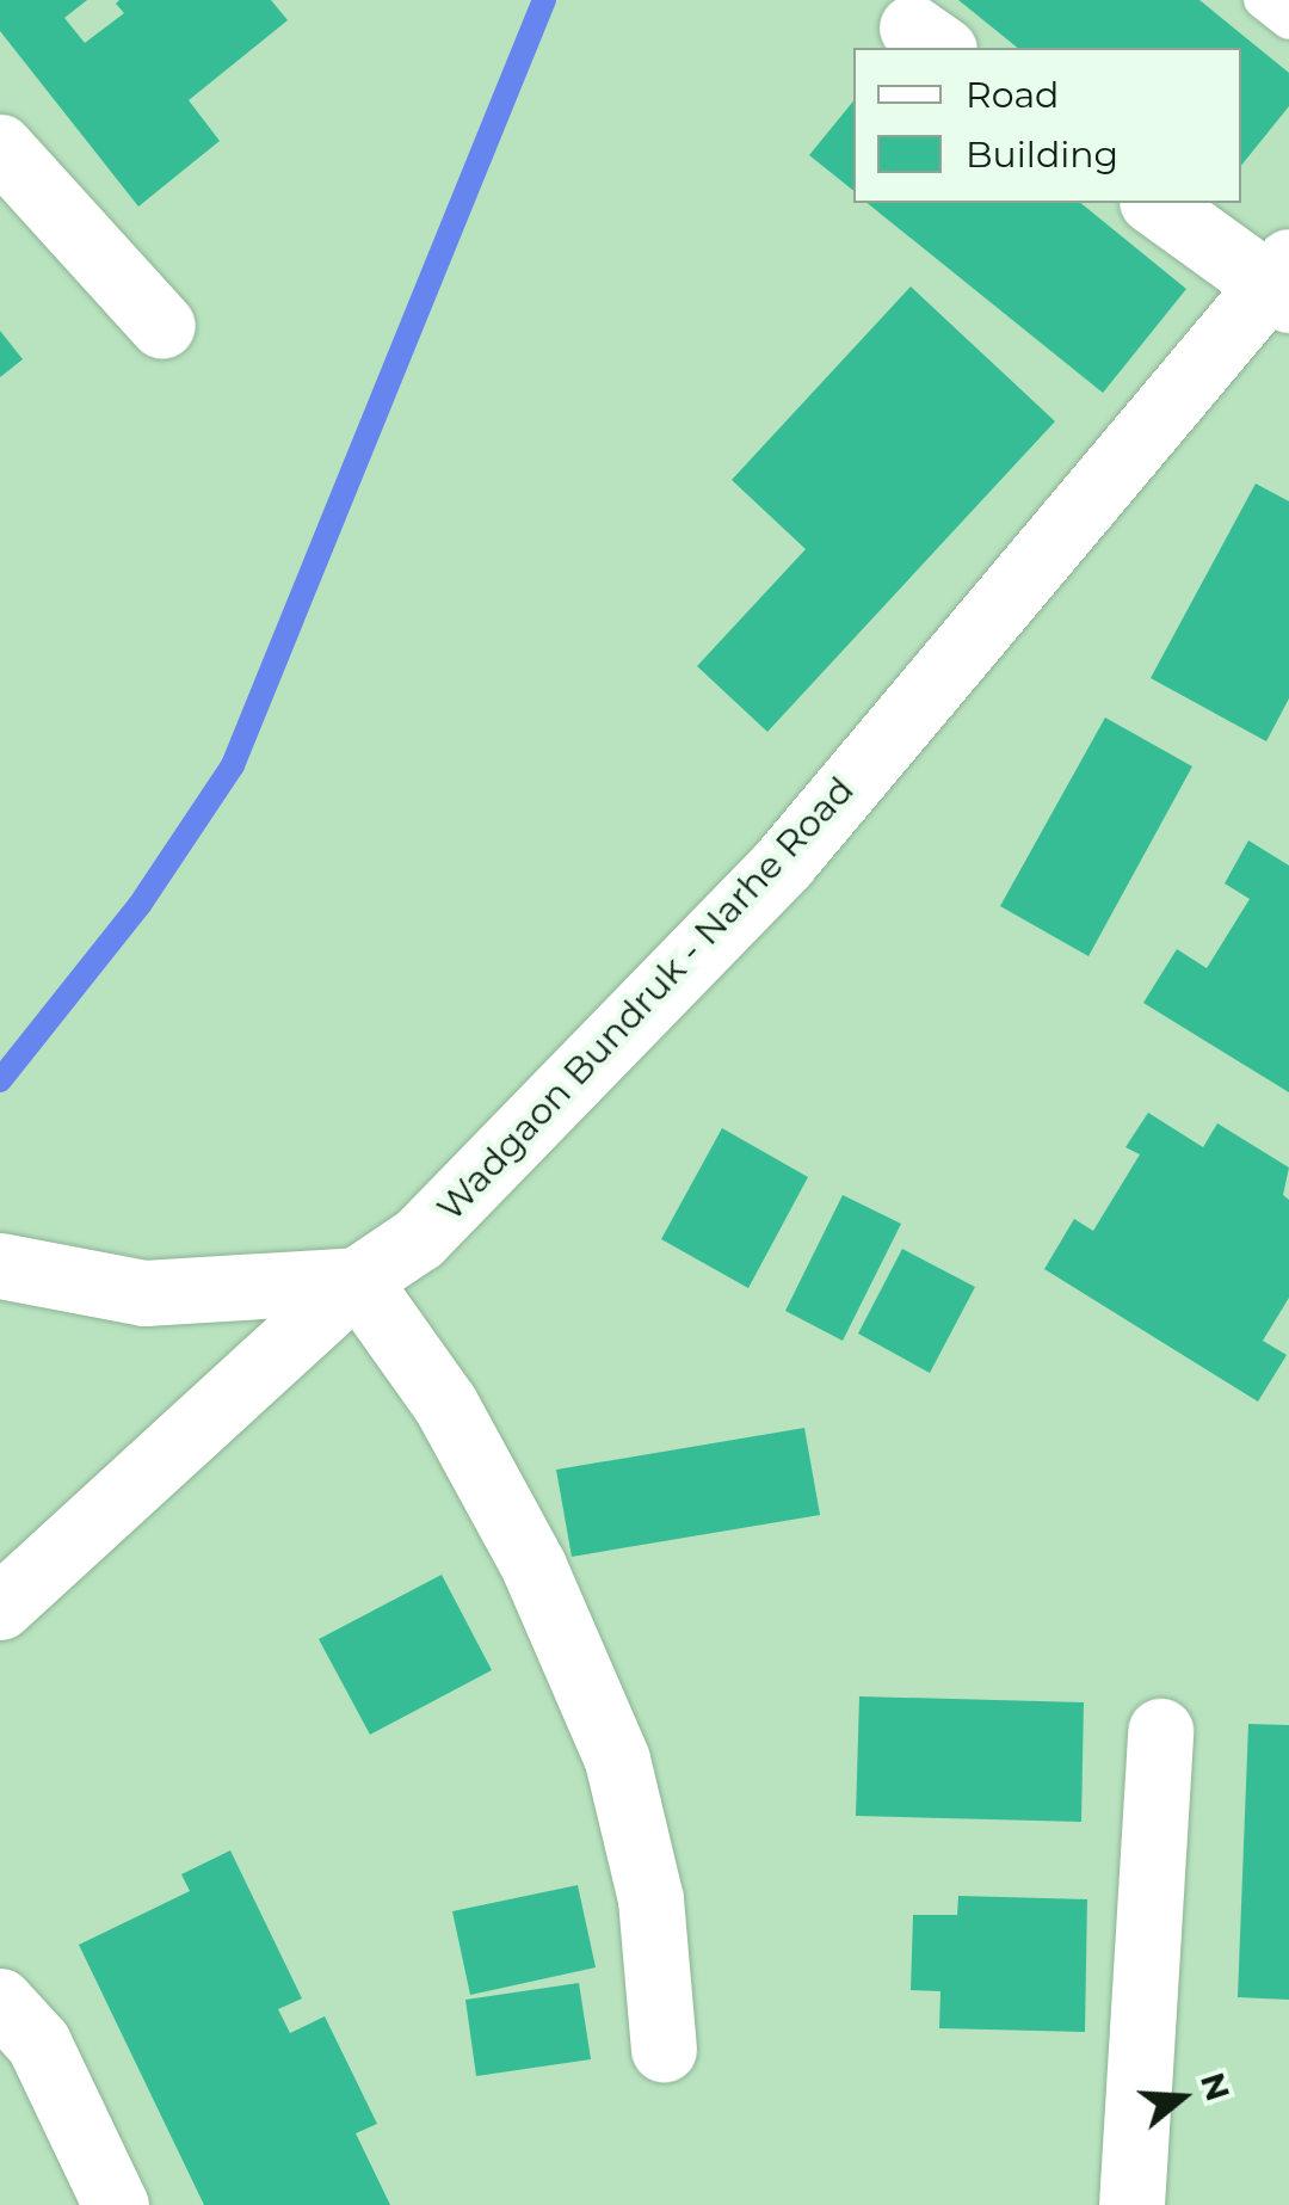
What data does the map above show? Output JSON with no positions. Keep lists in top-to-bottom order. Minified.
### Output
{"streets":{"street":["Wadgaon Bundruk - Narhe Road"]},"legend":["Road","Building"],"north":"right"}
